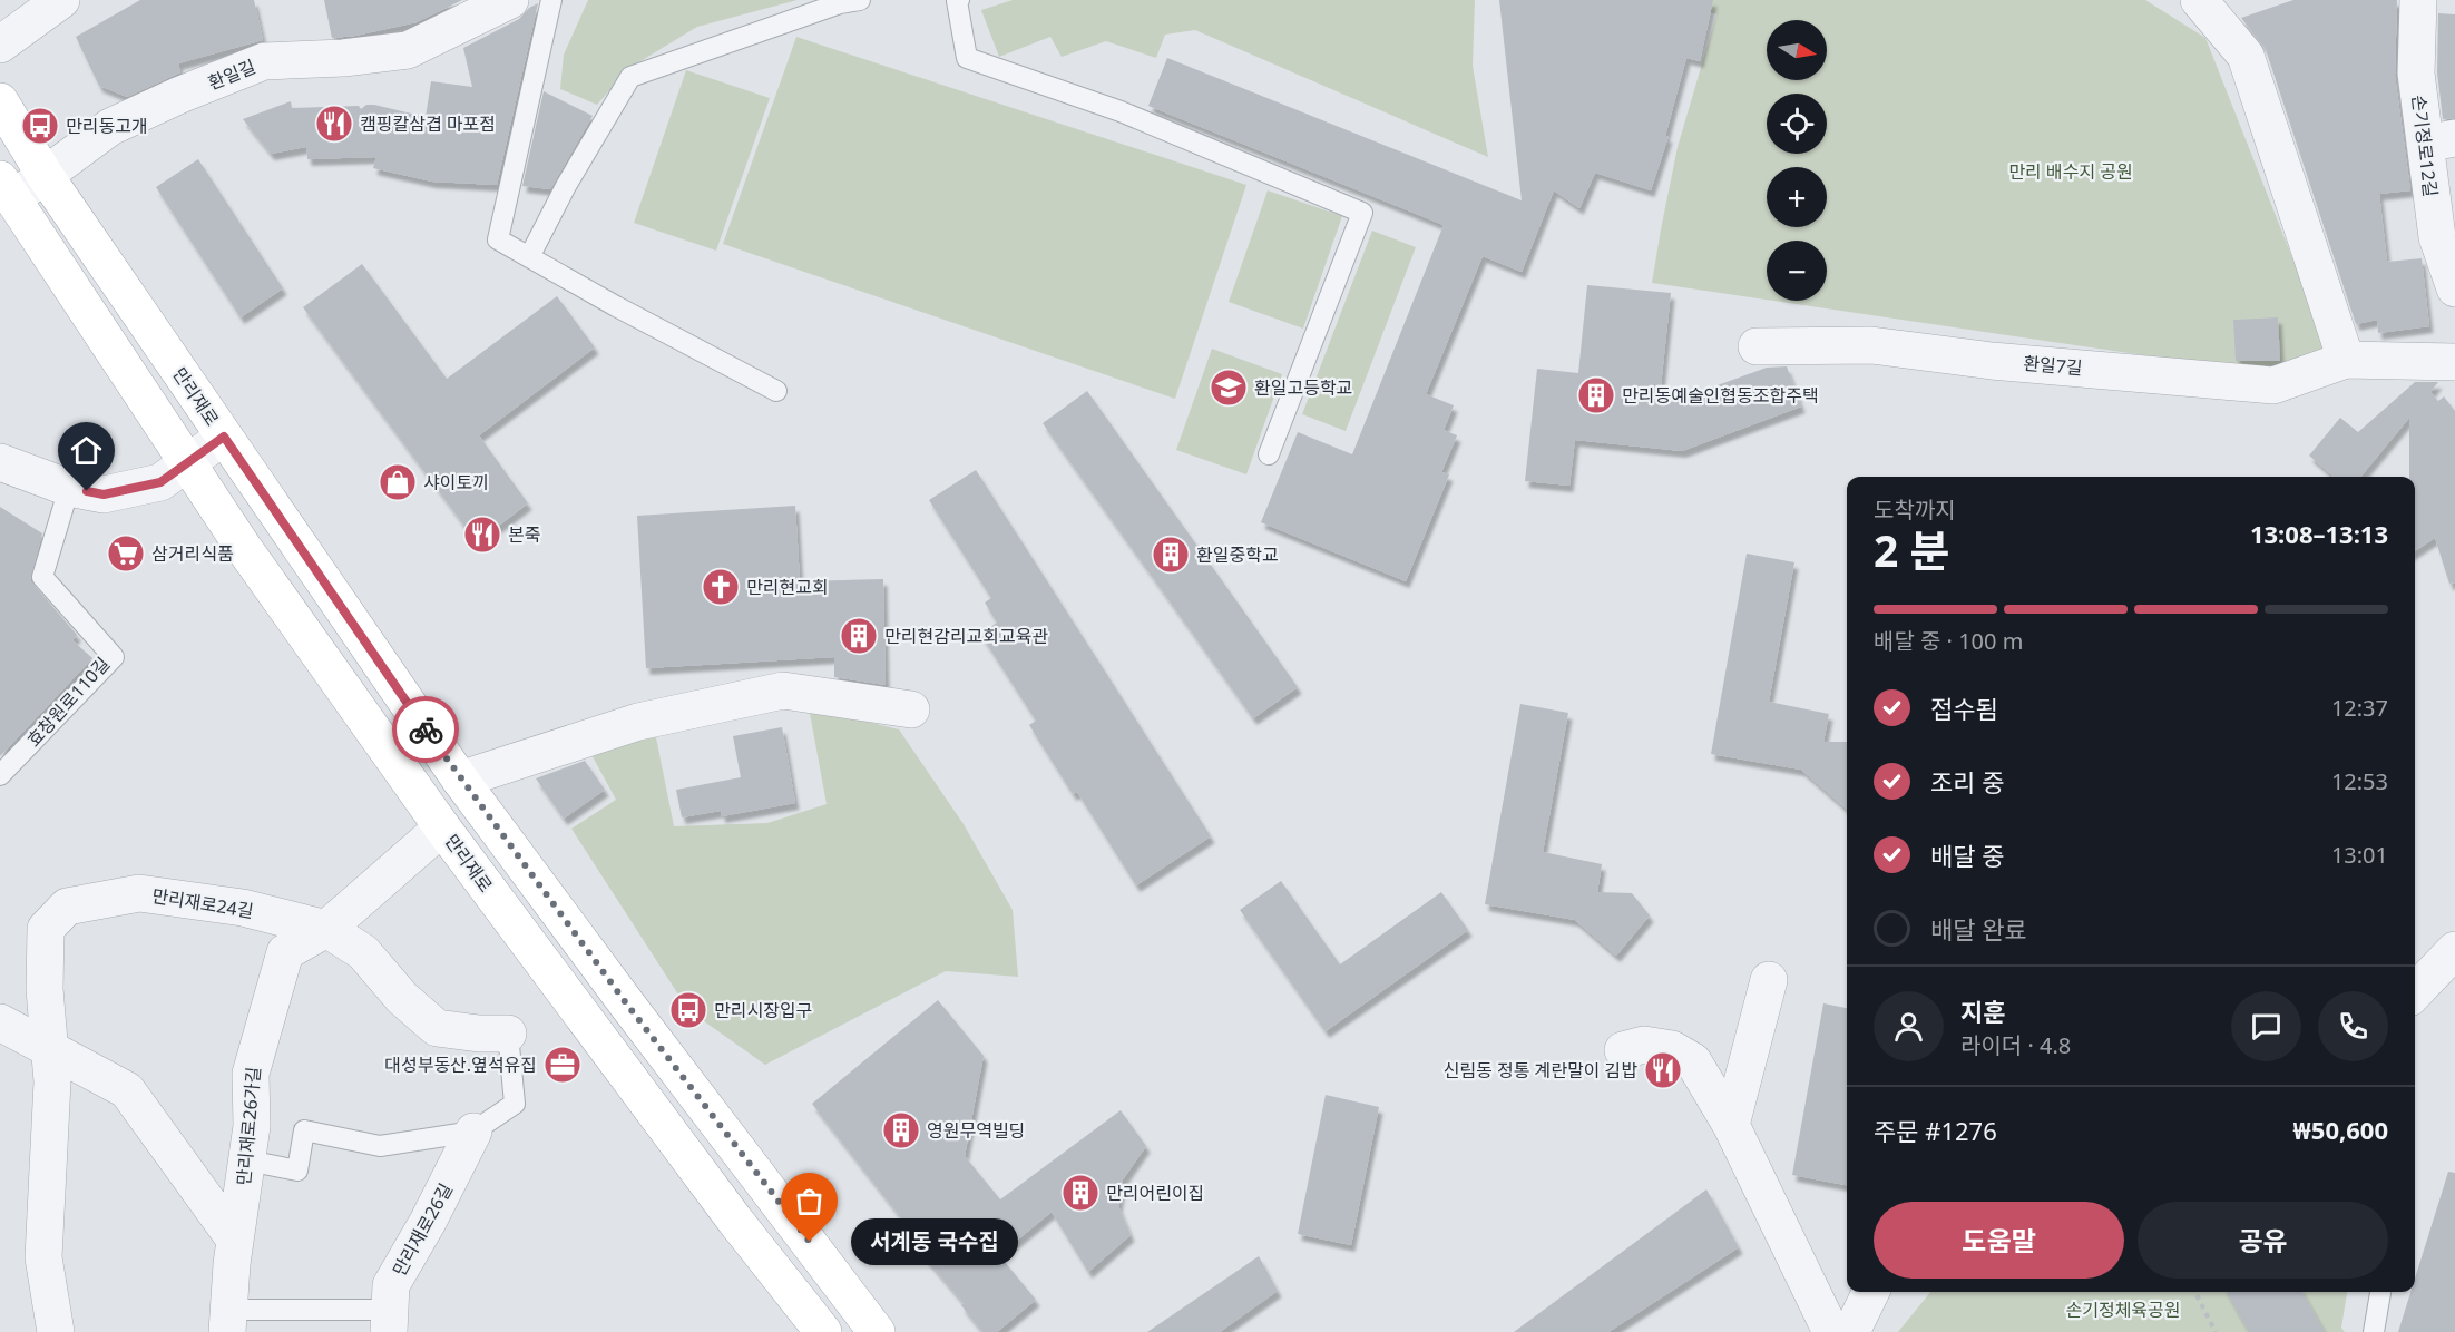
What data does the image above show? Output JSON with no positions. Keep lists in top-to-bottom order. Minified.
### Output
{"streets":{"main road":["만리재로"],"street":["환일길","손기정로12길","환일7길","만리재로24길","만리재로26가길","만리재로26길"],"lane":["효창원로110길"]},"crossings":[["환일길","만리재로"],["만리재로24길","만리재로26가길"],["만리재로24길","만리재로26길"],["만리재로26가길","만리재로26길"]],"parks":["만리 배수지 공원","손기정체육공원"],"places":{"restaurant":["캠핑칼삼겹 마포점","본죽","신림동 정통 계란말이 김밥"],"bus stop":["만리동고개","만리시장입구"],"school or university":["환일고등학교"],"building":["만리동예술인협동조합주택","환일중학교","만리현감리교회교육관","영원무역빌딩","만리어린이집"],"shop":["샤이토끼"],"supermarket":["삼거리식품"],"church":["만리현교회"],"office":["대성부동산.옆석유집"],"other":["서계동 국수집"]},"north":"right","page":{"map_buttons":["+","−"],"heading":["2 분","도착까지","13:08–13:13"],"panel":["지훈","라이더 · 4.8","주문 #1276","₩50,600"],"bar":"배달 중 · 100 m","list":[["접수됨","12:37"],["조리 중","12:53"],["배달 중","13:01"],"배달 완료"],"buttons":["도움말","공유"],"bubble":"서계동 국수집"}}
